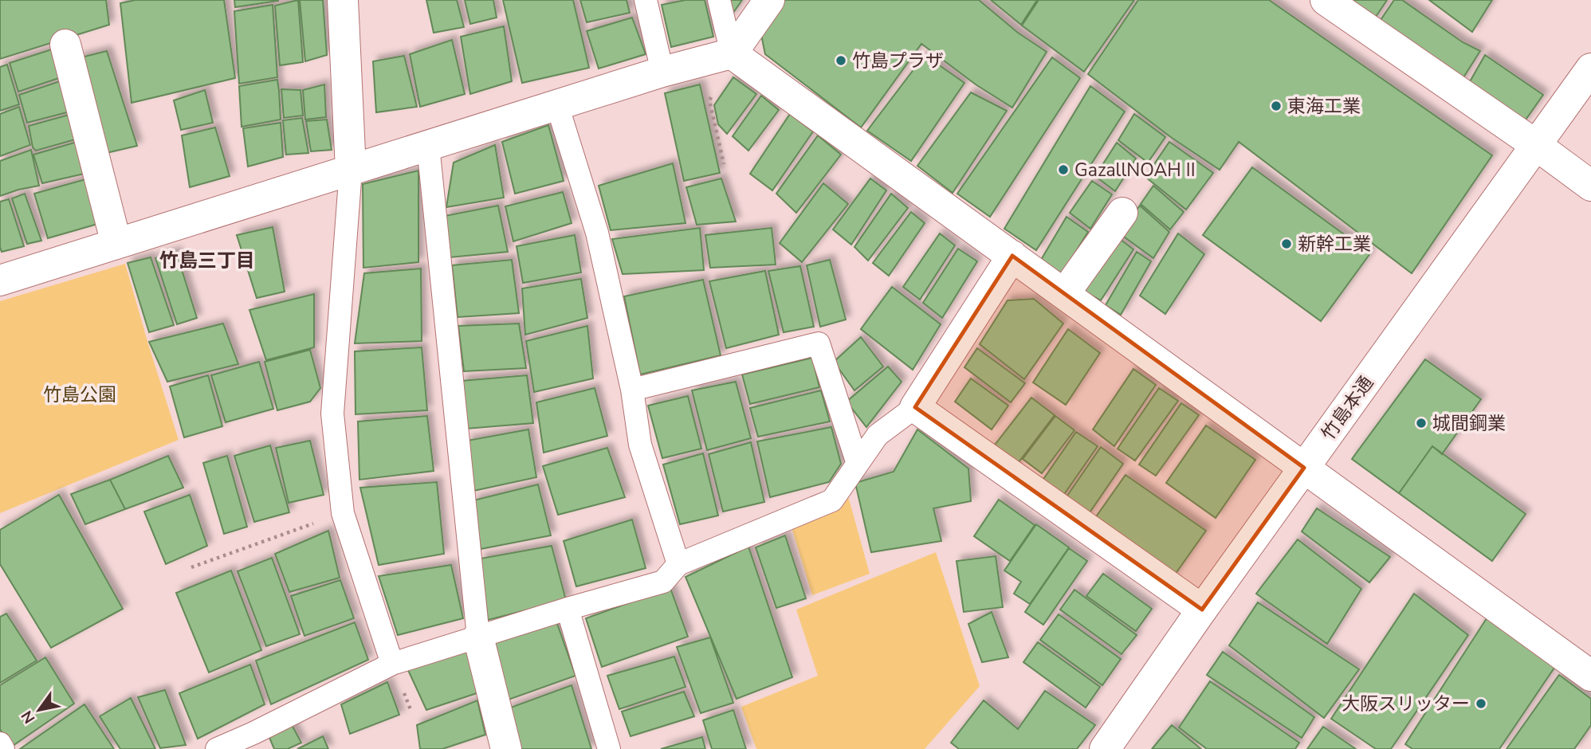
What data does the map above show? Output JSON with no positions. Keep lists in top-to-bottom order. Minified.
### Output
{"streets":{"street":["竹島本通"]},"districts":["竹島三丁目"],"parks":["竹島公園"],"places":["竹島プラザ","東海工業","GazallNOAH II","新幹工業","城間鋼業","大阪スリッター"],"north":"bottom left"}
